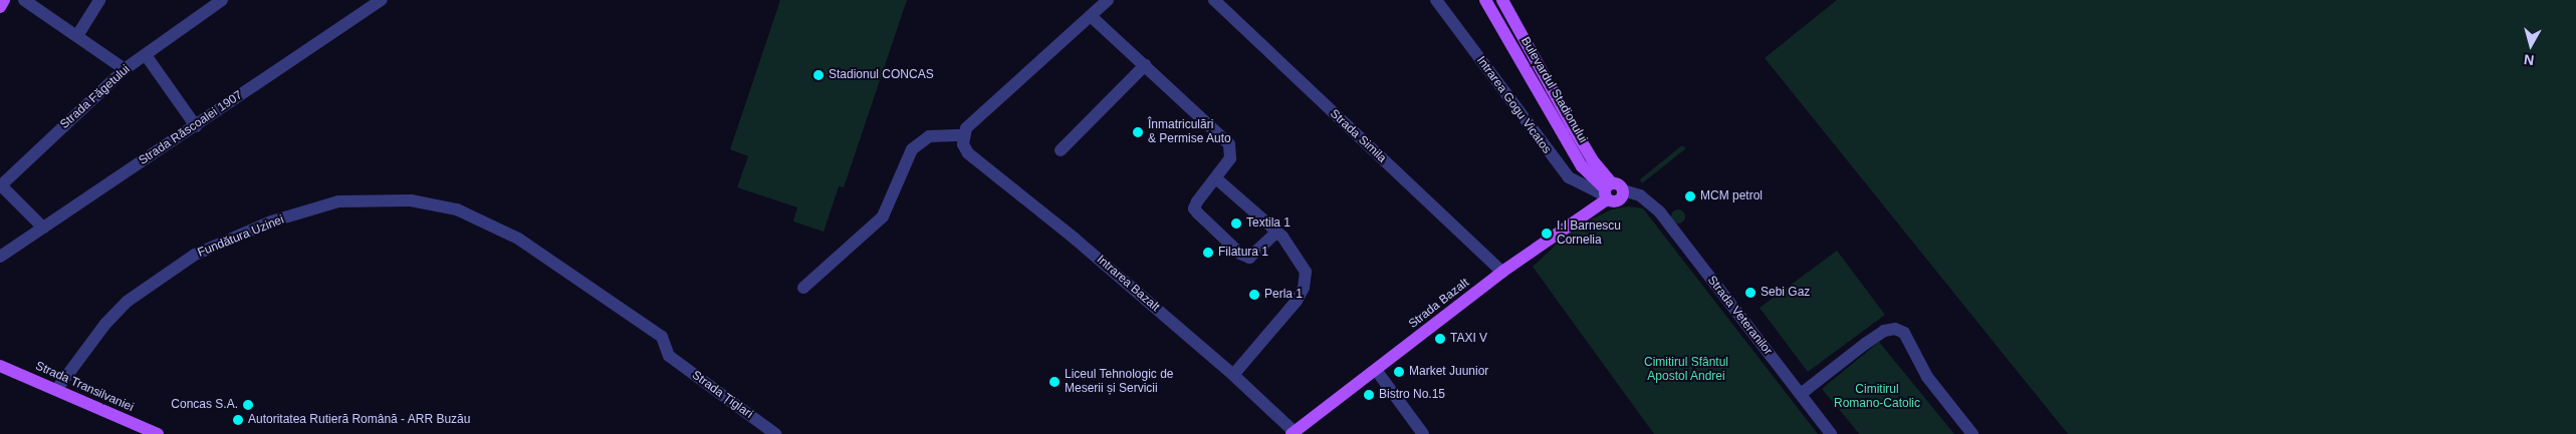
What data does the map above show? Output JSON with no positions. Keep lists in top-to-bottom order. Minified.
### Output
{"streets":{"main road":["Bulevardul Stadionului","Strada Bazalt","Strada Transilvaniei"],"street":["Strada Făgetului","Intrarea Gogu Vicatos","Strada Răscoalei 1907","Strada Simila","Fundătura Uzinei","Intrarea Bazalt","Strada Veteranilor","Strada Țiglari"]},"crossings":[["Bulevardul Stadionului","Intrarea Gogu Vicatos"],["Bulevardul Stadionului","Strada Bazalt"],["Bulevardul Stadionului","Strada Veteranilor"],["Intrarea Gogu Vicatos","Strada Bazalt"],["Intrarea Gogu Vicatos","Strada Veteranilor"],["Strada Simila","Strada Bazalt"],["Fundătura Uzinei","Strada Transilvaniei"],["Fundătura Uzinei","Strada Țiglari"],["Intrarea Bazalt","Strada Bazalt"],["Strada Bazalt","Strada Veteranilor"]],"parks":["Cimitirul Sfântul Apostol Andrei","Cimitirul Romano-Catolic"],"places":["Stadionul CONCAS","Înmatriculări & Permise Auto","MCM petrol","Textila 1","I.I Barnescu Cornelia","Filatura 1","Sebi Gaz","Perla 1","TAXI V","Market Juunior","Liceul Tehnologic de Meserii și Servicii","Bistro No.15","Concas S.A.","Autoritatea Rutieră Română - ARR Buzău"],"north":"bottom"}
